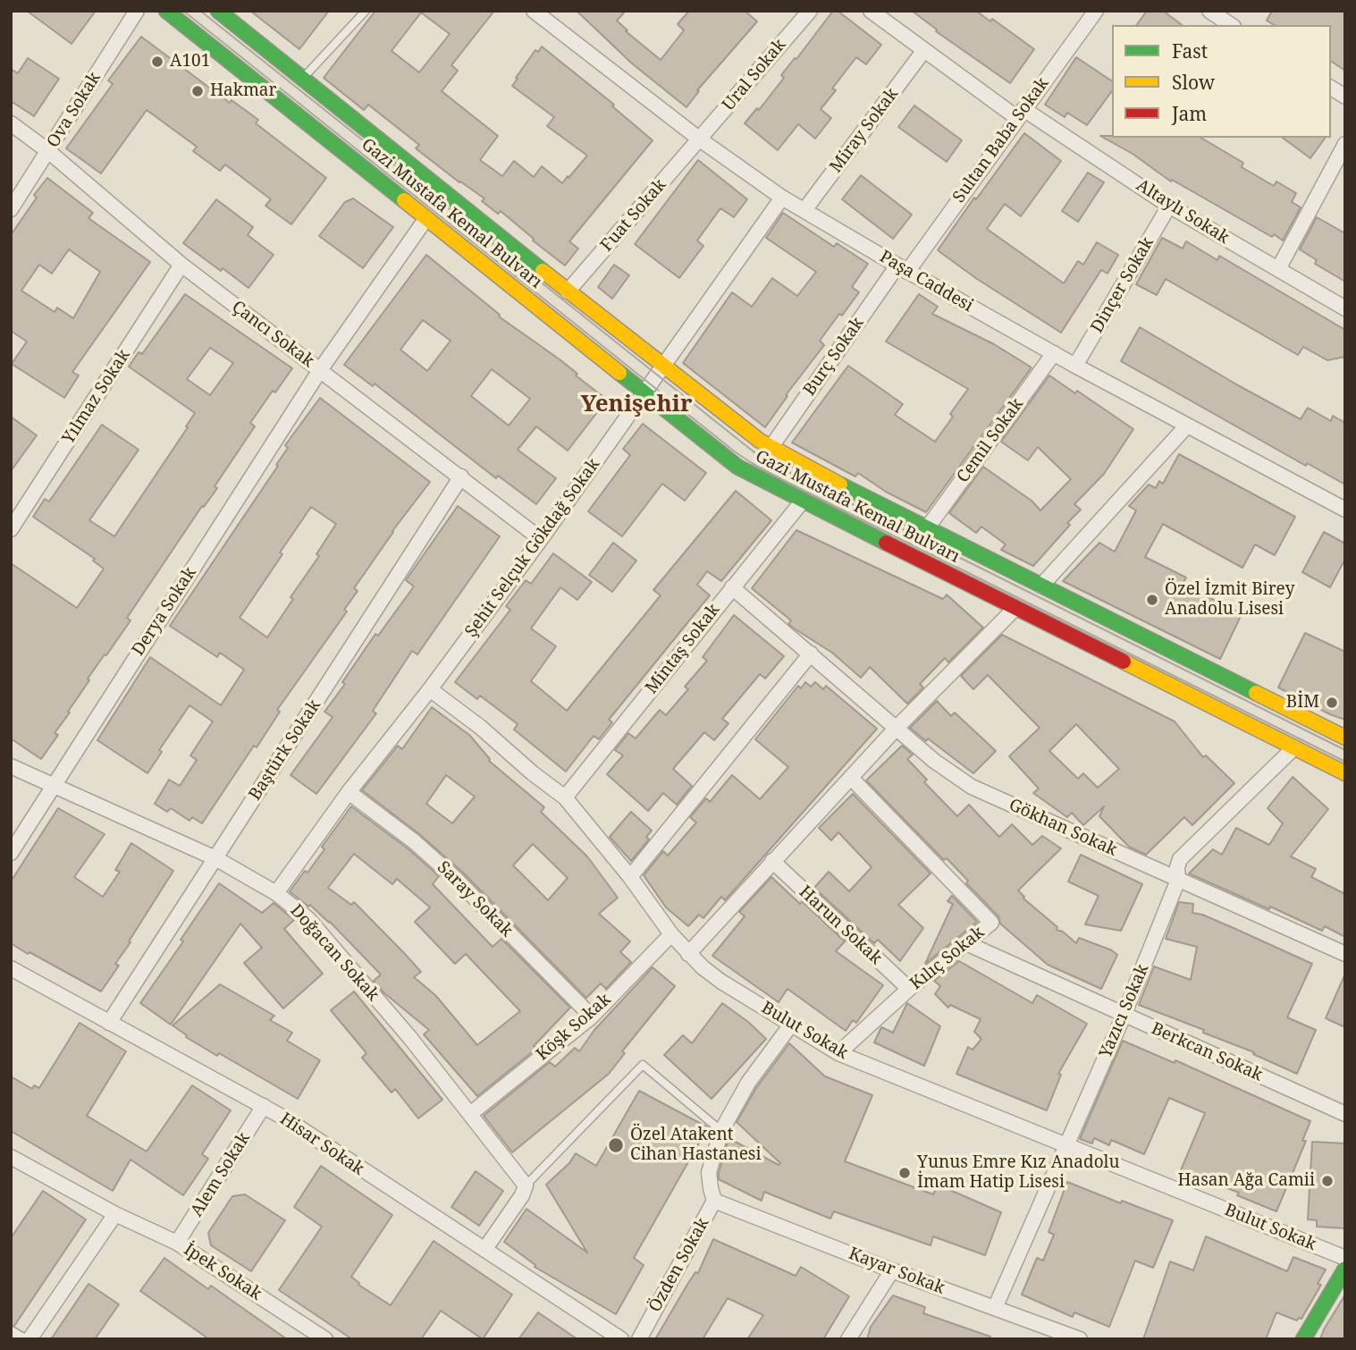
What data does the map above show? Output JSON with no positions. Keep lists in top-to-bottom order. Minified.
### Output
{"streets":{"main road":["Gazi Mustafa Kemal Bulvarı"],"street":["Ural Sokak","Ova Sokak","Miray Sokak","Sultan Baba Sokak","Altaylı Sokak","Fuat Sokak","Paşa Caddesi","Dinçer Sokak","Çancı Sokak","Burç Sokak","Yılmaz Sokak","Cemil Sokak","Şehit Selçuk Gökdağ Sokak","Derya Sokak","Mintaş Sokak","Baştürk Sokak","Gökhan Sokak","Saray Sokak","Harun Sokak","Doğacan Sokak","Kılıç Sokak","Yazıcı Sokak","Köşk Sokak","Bulut Sokak","Berkcan Sokak","Hisar Sokak","Alem Sokak","Özden Sokak","Kayar Sokak","İpek Sokak"]},"crossings":[["Ural Sokak","Fuat Sokak"],["Ural Sokak","Paşa Caddesi"],["Ova Sokak","Çancı Sokak"],["Miray Sokak","Altaylı Sokak"],["Miray Sokak","Paşa Caddesi"],["Sultan Baba Sokak","Altaylı Sokak"],["Sultan Baba Sokak","Paşa Caddesi"],["Sultan Baba Sokak","Burç Sokak"],["Altaylı Sokak","Dinçer Sokak"],["Gazi Mustafa Kemal Bulvarı","Fuat Sokak"],["Gazi Mustafa Kemal Bulvarı","Burç Sokak"],["Gazi Mustafa Kemal Bulvarı","Cemil Sokak"],["Gazi Mustafa Kemal Bulvarı","Şehit Selçuk Gökdağ Sokak"],["Gazi Mustafa Kemal Bulvarı","Derya Sokak"],["Gazi Mustafa Kemal Bulvarı","Mintaş Sokak"],["Gazi Mustafa Kemal Bulvarı","Yazıcı Sokak"],["Fuat Sokak","Paşa Caddesi"],["Paşa Caddesi","Dinçer Sokak"],["Paşa Caddesi","Burç Sokak"],["Paşa Caddesi","Cemil Sokak"],["Paşa Caddesi","Şehit Selçuk Gökdağ Sokak"],["Çancı Sokak","Yılmaz Sokak"],["Çancı Sokak","Şehit Selçuk Gökdağ Sokak"],["Çancı Sokak","Derya Sokak"],["Çancı Sokak","Baştürk Sokak"],["Şehit Selçuk Gökdağ Sokak","Saray Sokak"],["Şehit Selçuk Gökdağ Sokak","Doğacan Sokak"],["Şehit Selçuk Gökdağ Sokak","Bulut Sokak"],["Derya Sokak","Doğacan Sokak"],["Mintaş Sokak","Gökhan Sokak"],["Mintaş Sokak","Bulut Sokak"],["Baştürk Sokak","Doğacan Sokak"],["Baştürk Sokak","Hisar Sokak"],["Gökhan Sokak","Yazıcı Sokak"],["Saray Sokak","Köşk Sokak"],["Harun Sokak","Kılıç Sokak"],["Doğacan Sokak","Köşk Sokak"],["Kılıç Sokak","Bulut Sokak"],["Kılıç Sokak","Berkcan Sokak"],["Yazıcı Sokak","Bulut Sokak"],["Yazıcı Sokak","Berkcan Sokak"],["Yazıcı Sokak","Kayar Sokak"],["Köşk Sokak","Bulut Sokak"],["Bulut Sokak","Özden Sokak"],["Hisar Sokak","Alem Sokak"],["Alem Sokak","İpek Sokak"],["Özden Sokak","Kayar Sokak"]],"districts":["Yenişehir"],"places":["A101","Hakmar","Özel İzmit Birey Anadolu Lisesi","BİM","Özel Atakent Cihan Hastanesi","Yunus Emre Kız Anadolu İmam Hatip Lisesi","Hasan Ağa Camii"],"legend":["Fast","Slow","Jam"]}
